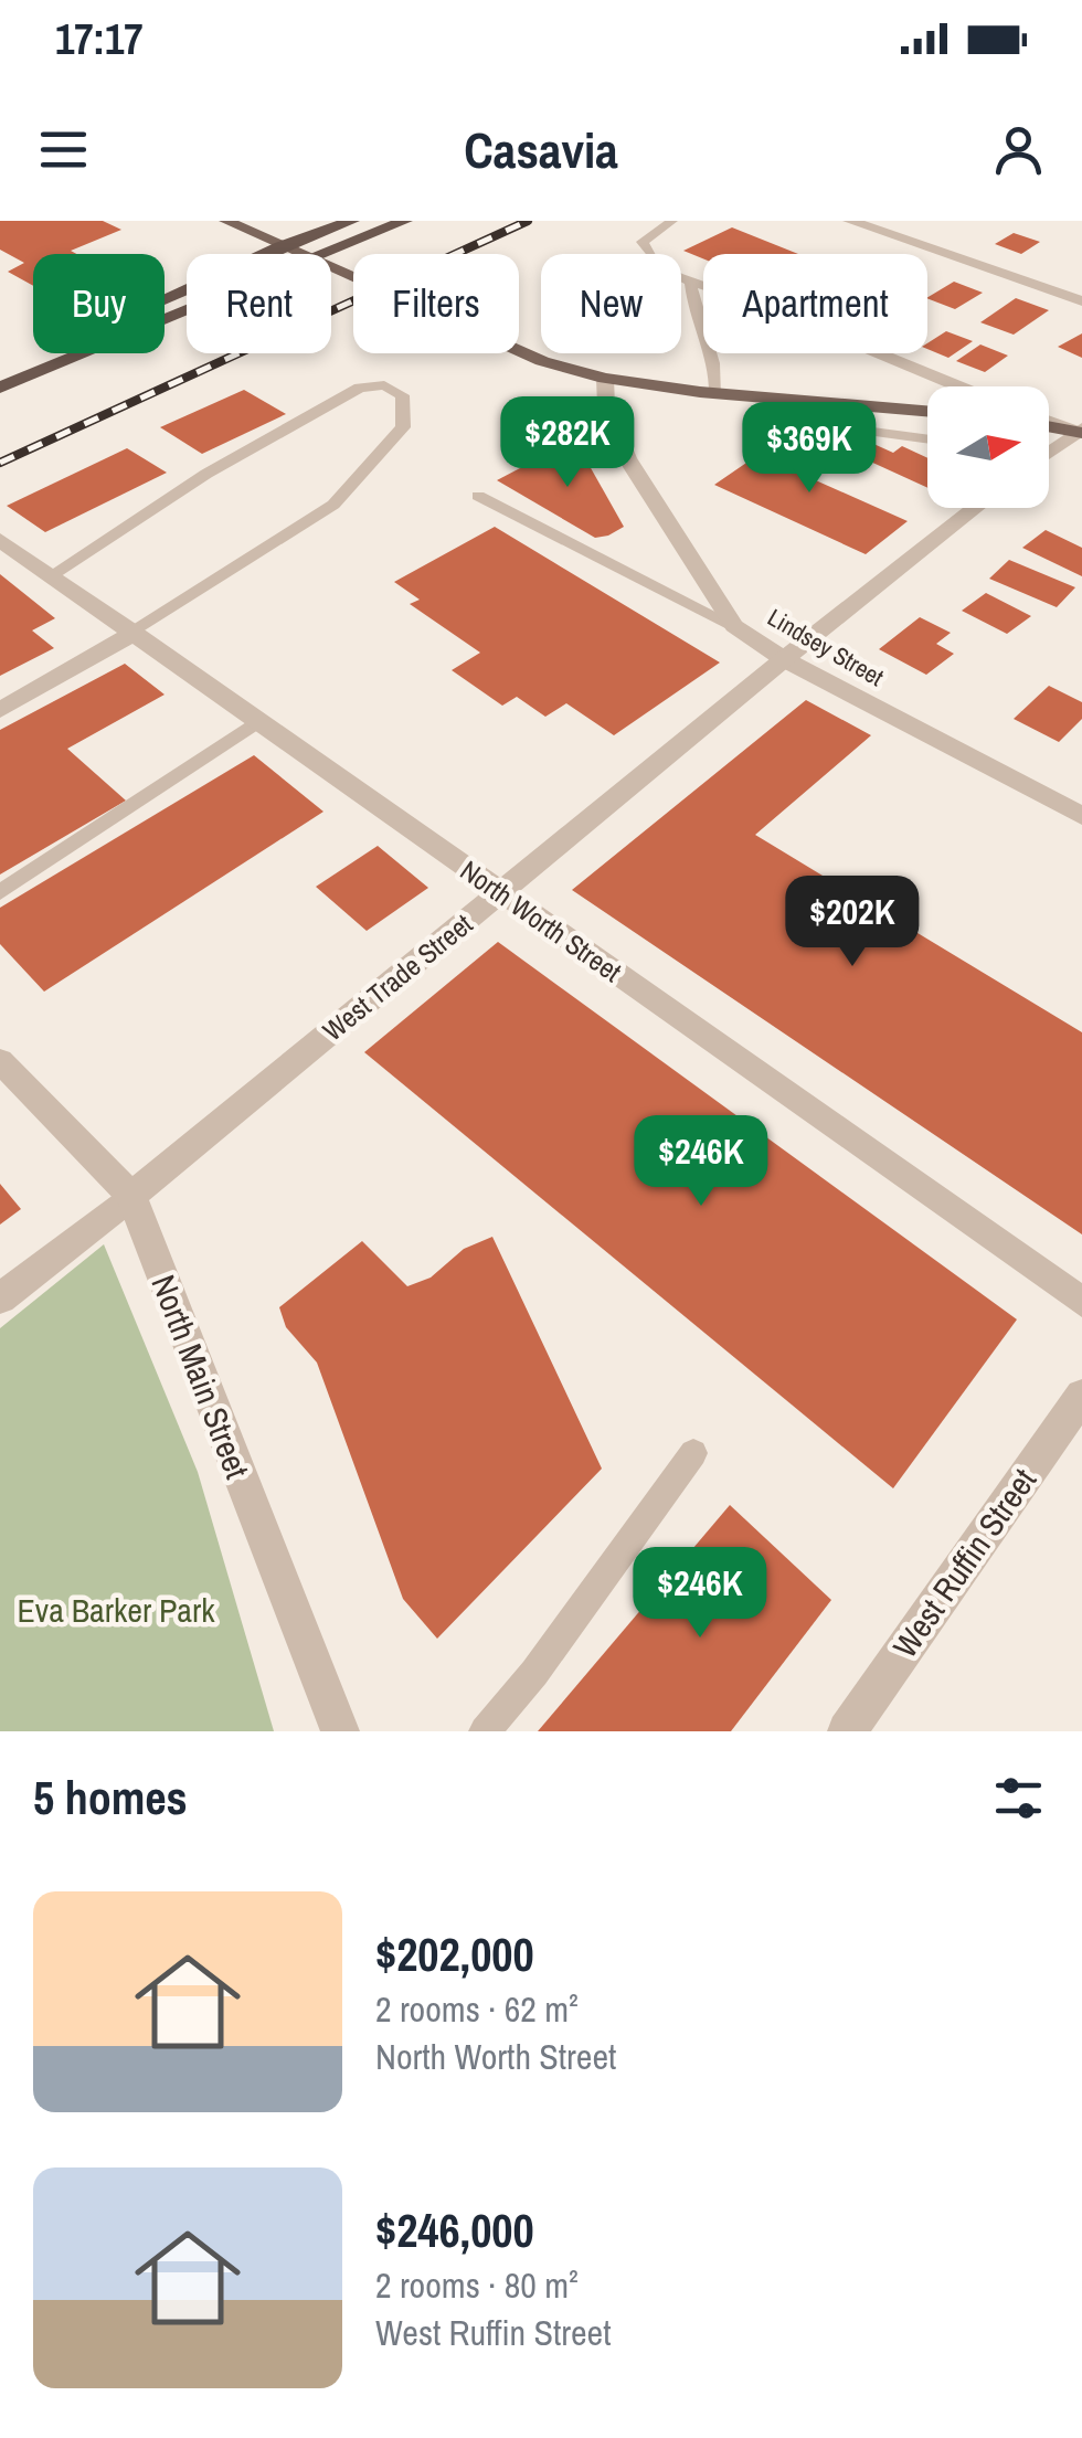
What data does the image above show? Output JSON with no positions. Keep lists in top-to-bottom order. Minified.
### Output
{"streets":{"street":["Lindsey Street","North Worth Street","West Trade Street","North Main Street","West Ruffin Street"]},"crossings":[["Lindsey Street","West Trade Street"],["North Worth Street","West Trade Street"],["West Trade Street","North Main Street"]],"parks":["Eva Barker Park"],"north":"right","page":{"status":"17:17","header":"Casavia","chip":["Buy","Rent","Filters","New","Apartment"],"price":["$282K","$369K","$202K","$246K","$246K"],"heading":"5 homes","list":[{"name":"$202,000","note":"2 rooms · 62 m² · North Worth Street"},{"name":"$246,000","note":"2 rooms · 80 m² · West Ruffin Street"}]}}
